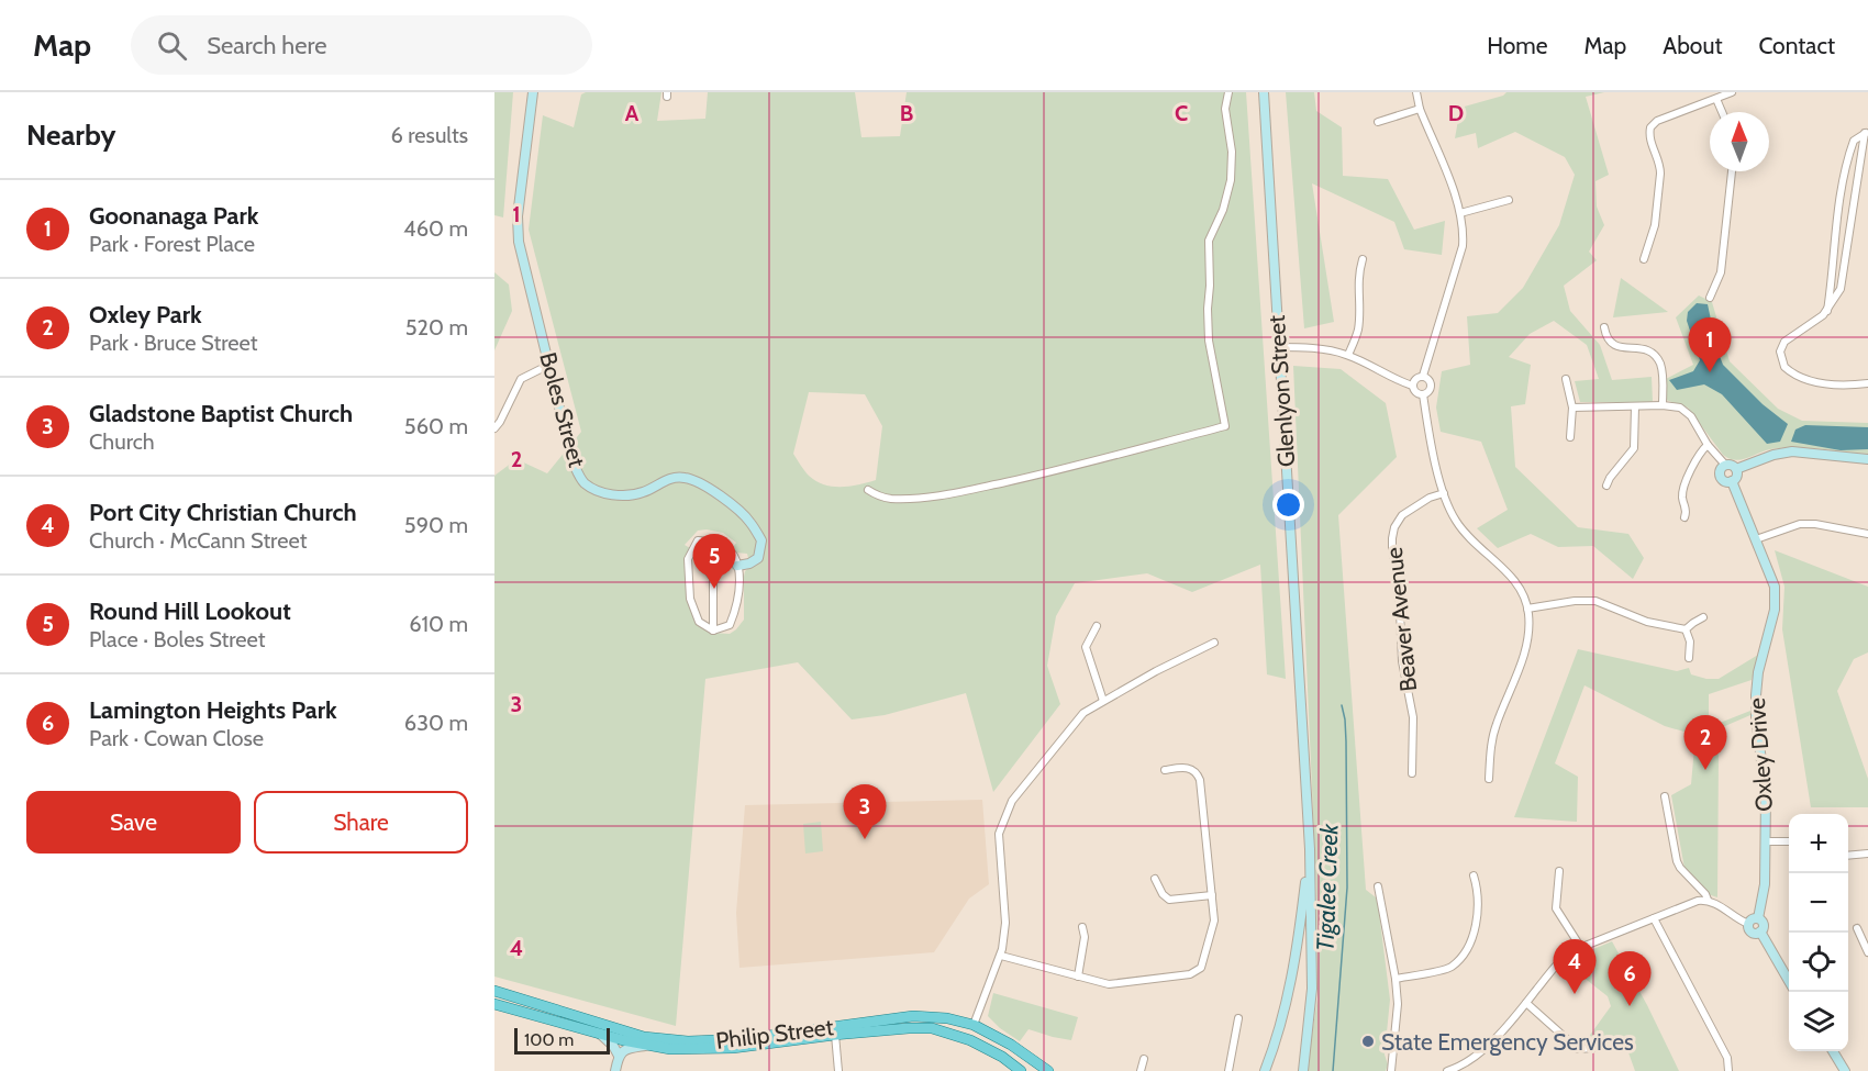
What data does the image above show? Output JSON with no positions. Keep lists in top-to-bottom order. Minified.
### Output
{"streets":{"main road":["Philip Street"],"street":["Glenlyon Street","Boles Street","Beaver Avenue","Oxley Drive"]},"water":["Tigalee Creek"],"places":["State Emergency Services"],"scale_bar":"100 m","north":"top","page":{"header":"Map","search":"Search here","nav":["Home","Map","About","Contact"],"heading":["Nearby","6 results"],"list":[{"mark":"1","name":"Goonanaga Park","note":"Park · Forest Place","value":"460 m"},{"mark":"2","name":"Oxley Park","note":"Park · Bruce Street","value":"520 m"},{"mark":"3","name":"Gladstone Baptist Church","note":"Church","value":"560 m"},{"mark":"4","name":"Port City Christian Church","note":"Church · McCann Street","value":"590 m"},{"mark":"5","name":"Round Hill Lookout","note":"Place · Boles Street","value":"610 m"},{"mark":"6","name":"Lamington Heights Park","note":"Park · Cowan Close","value":"630 m"}],"pins":["1","5","2","3","4","6"],"buttons":["Save","Share"],"map_buttons":["+","−"],"scale":"100 m"},"grid":{"columns":["A","B","C","D"],"rows":["1","2","3","4"]}}
